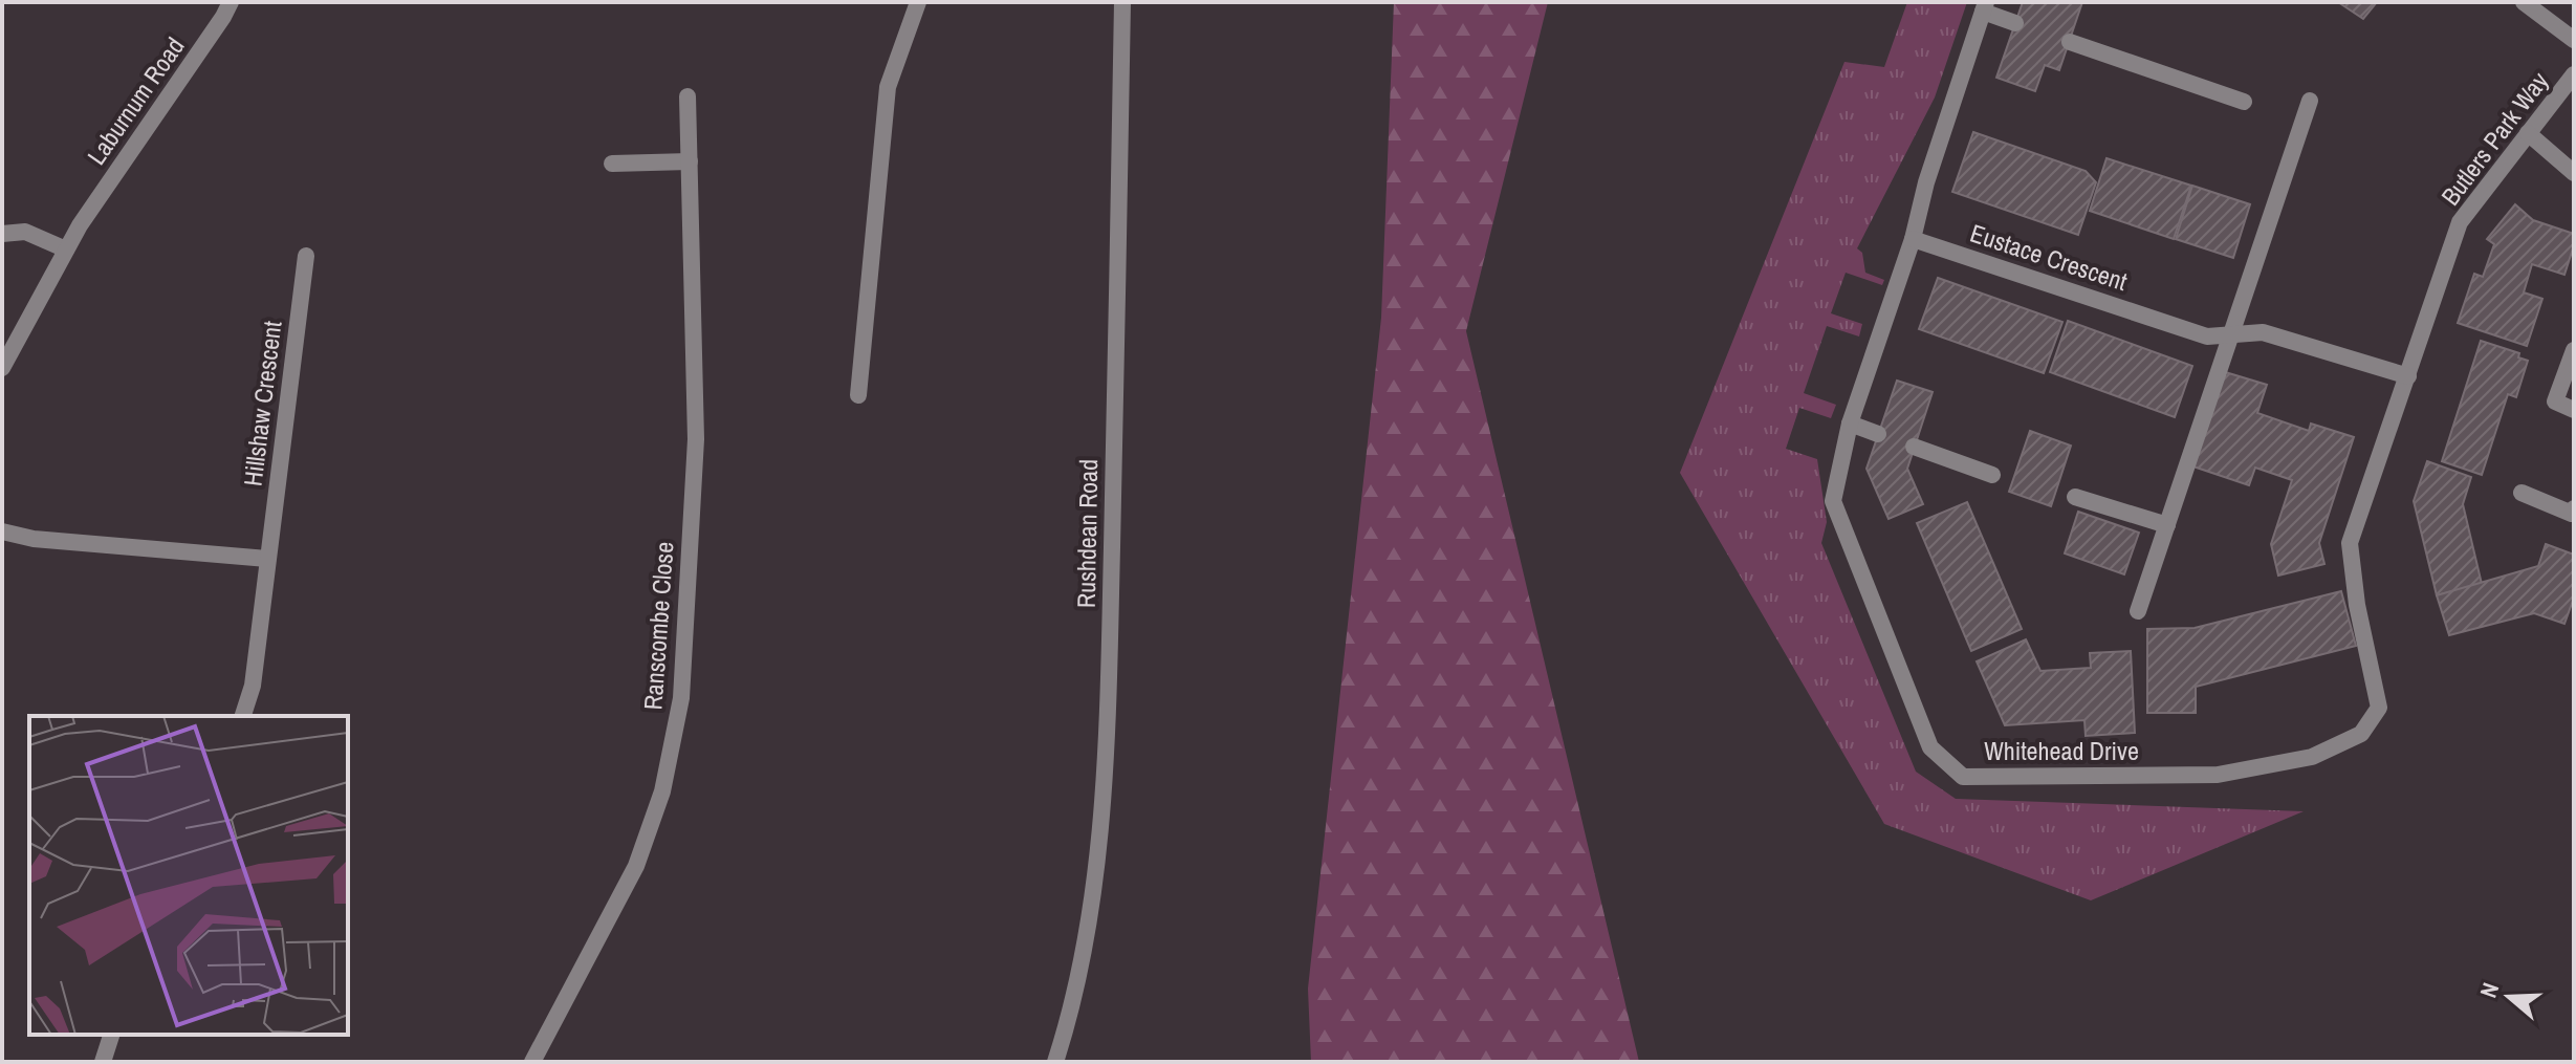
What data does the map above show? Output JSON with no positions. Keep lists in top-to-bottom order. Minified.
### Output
{"streets":{"street":["Laburnum Road","Butlers Park Way","Eustace Crescent","Hillshaw Crescent","Rushdean Road","Ranscombe Close","Whitehead Drive"]},"crossings":[["Butlers Park Way","Eustace Crescent"],["Butlers Park Way","Whitehead Drive"],["Eustace Crescent","Whitehead Drive"]],"north":"left"}
